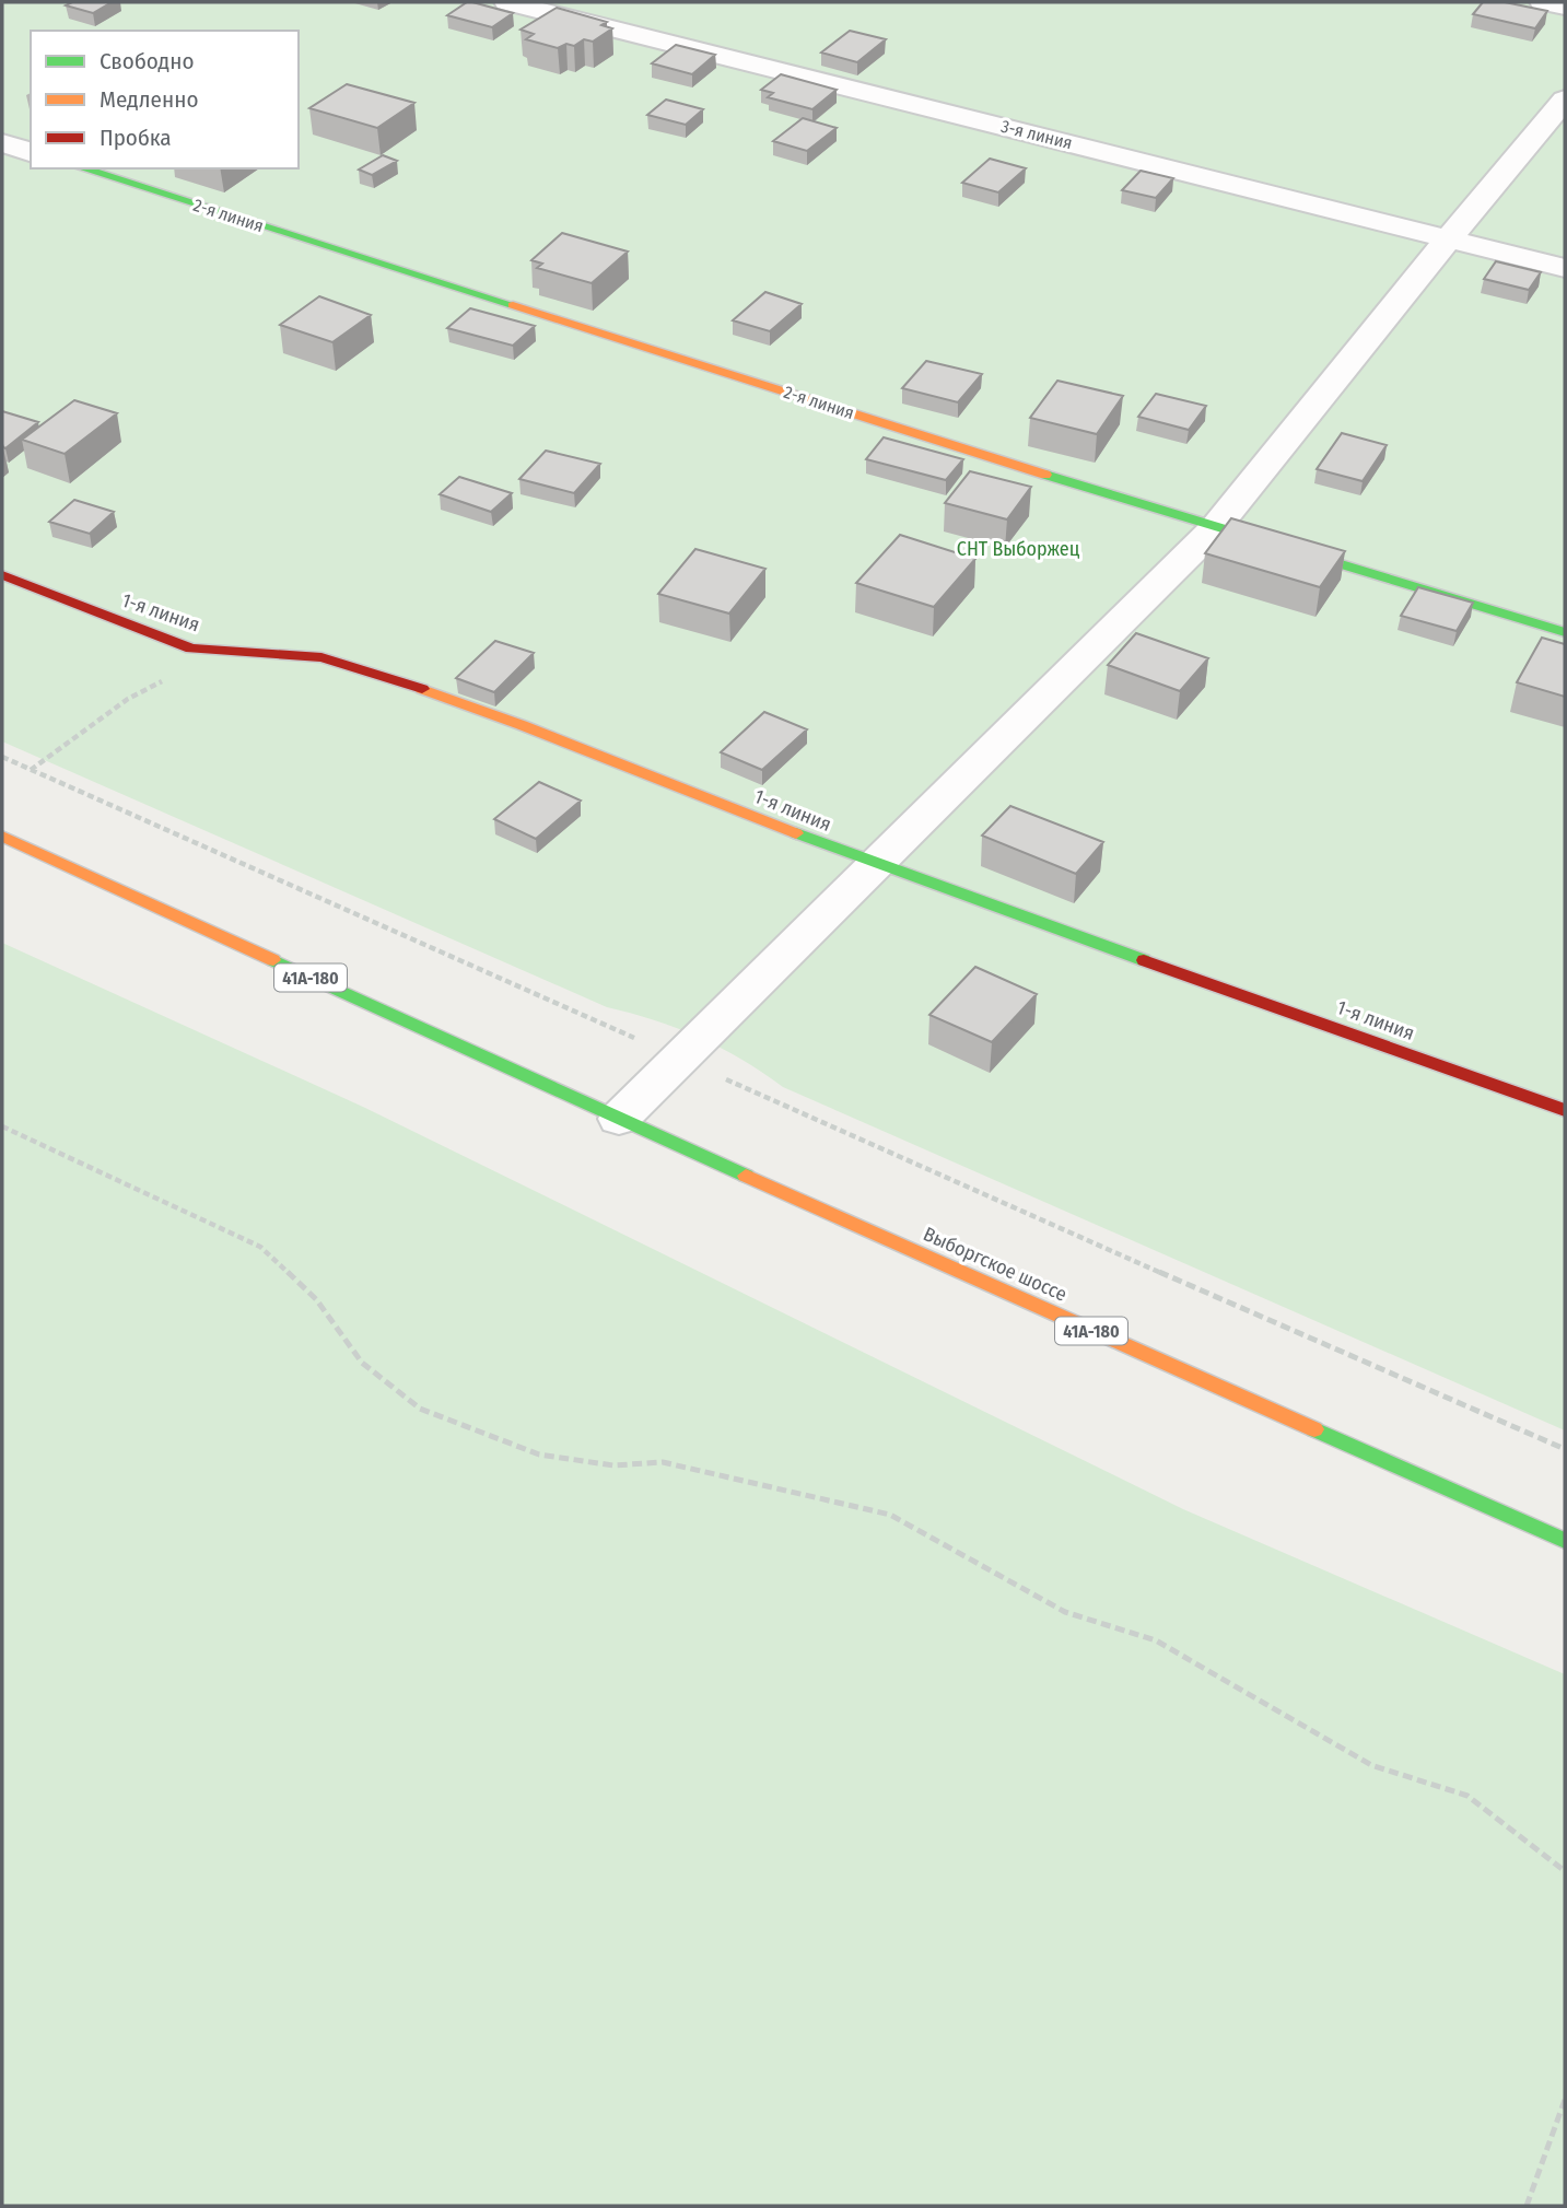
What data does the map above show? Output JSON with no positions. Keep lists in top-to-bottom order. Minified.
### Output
{"streets":{"street":["3-я линия","2-я линия","1-я линия","41А-180","Выборгское шоссе"]},"crossings":[["41А-180","Выборгское шоссе"]],"parks":["СНТ Выборжец"],"legend":["Свободно","Медленно","Пробка"]}
